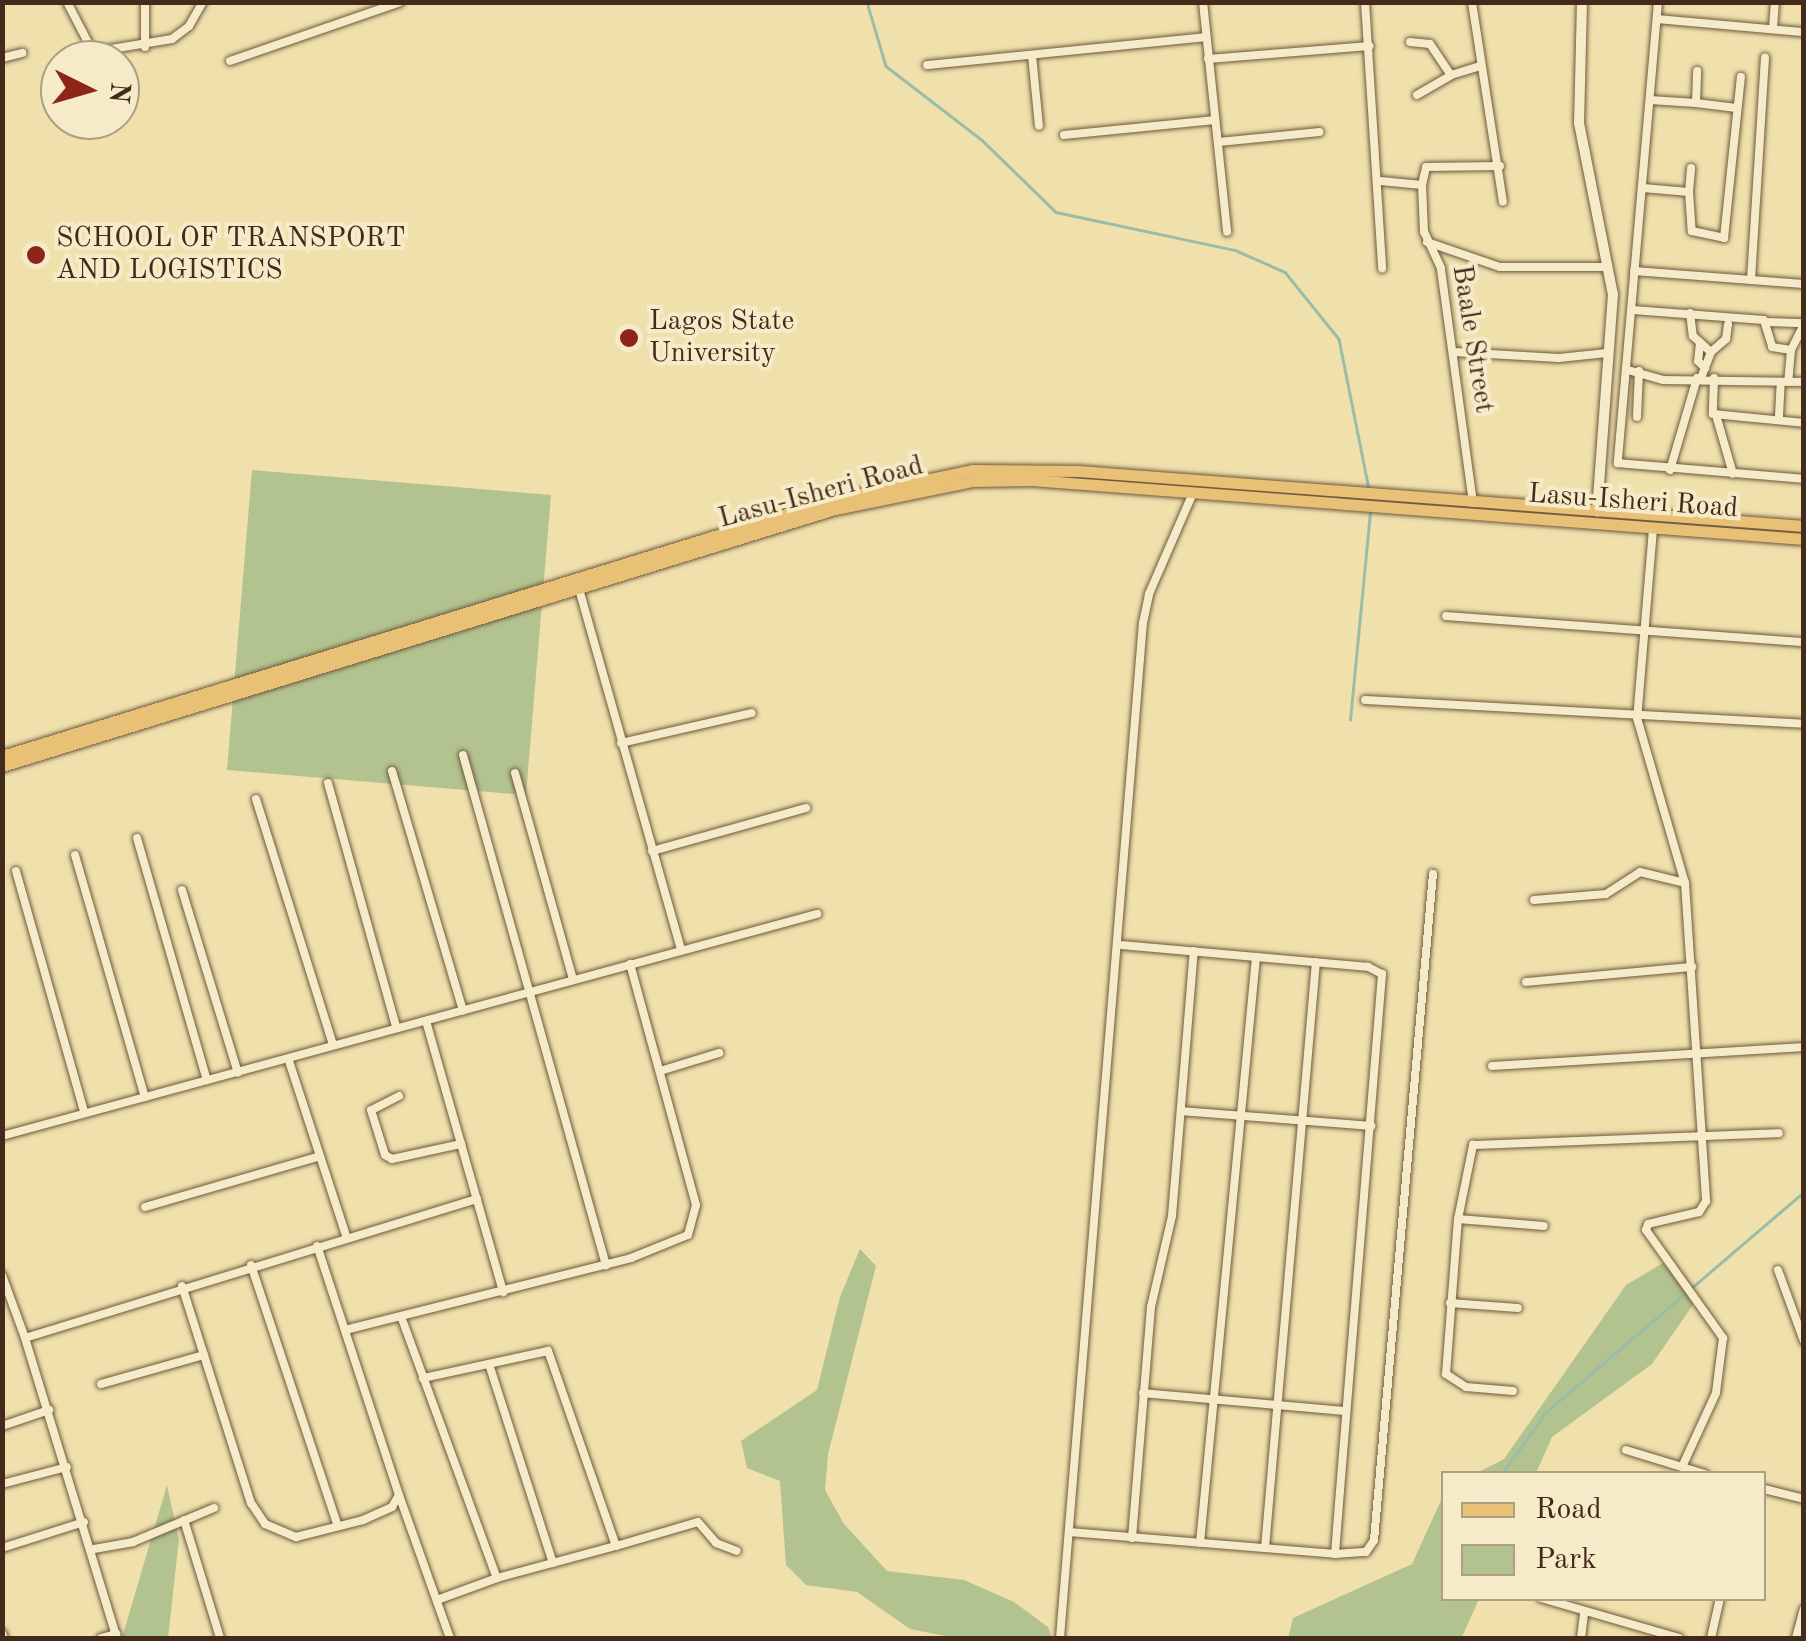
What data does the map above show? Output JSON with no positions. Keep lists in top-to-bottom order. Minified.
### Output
{"streets":{"main road":["Lasu-Isheri Road"],"street":["Baale Street"]},"crossings":[["Baale Street","Lasu-Isheri Road"]],"places":["SCHOOL OF TRANSPORT AND LOGISTICS","Lagos State University"],"legend":["Road","Park"],"north":"right"}
